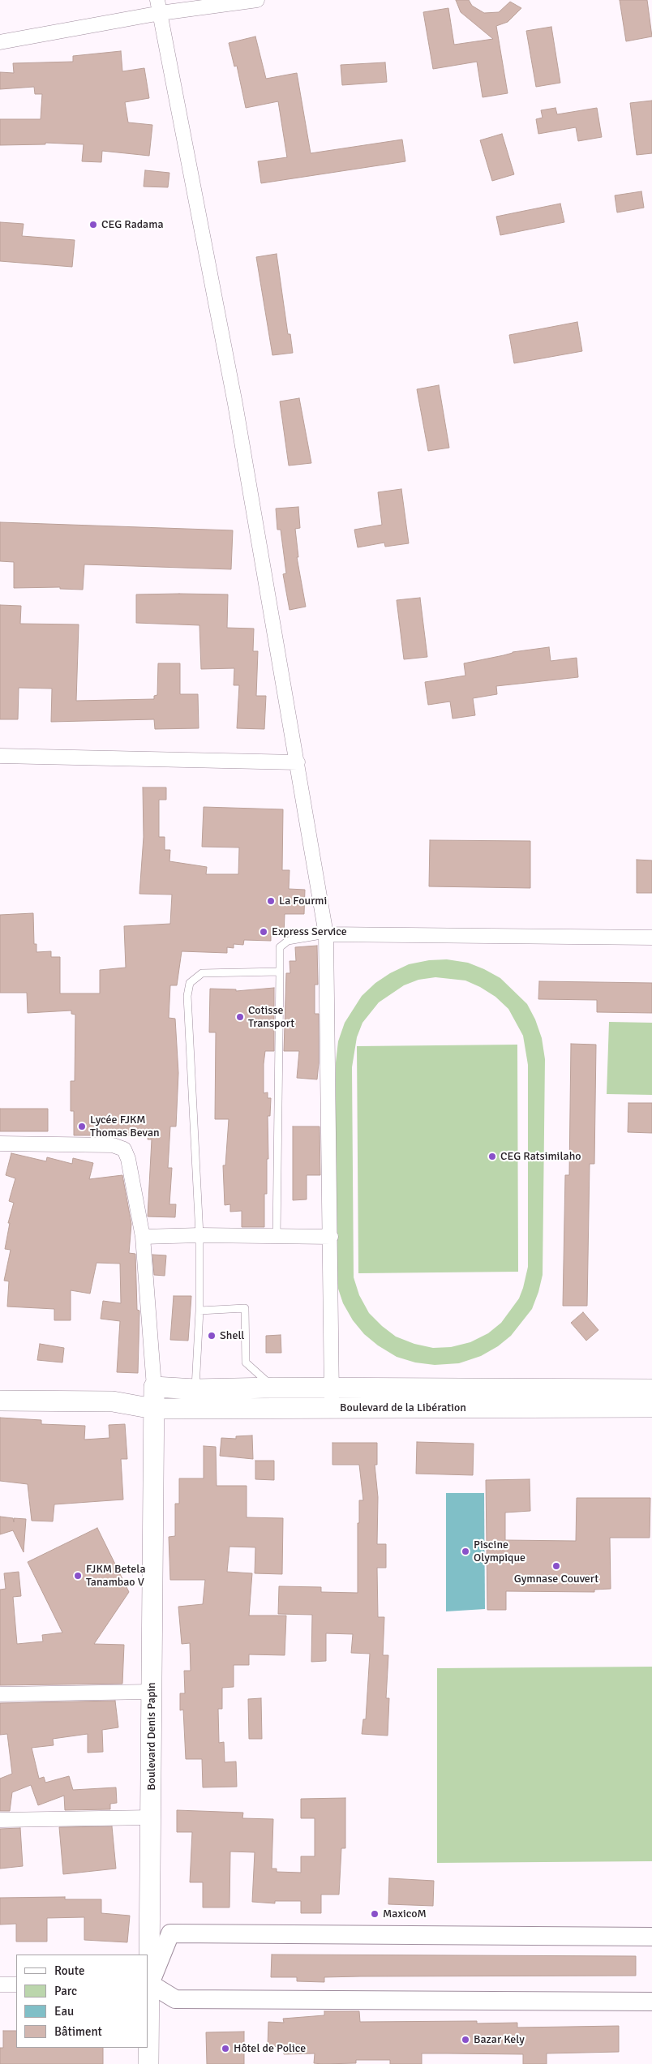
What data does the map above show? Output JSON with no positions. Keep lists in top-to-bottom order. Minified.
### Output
{"streets":{"main road":["Boulevard de la Libération","Boulevard Denis Papin"]},"crossings":[["Boulevard de la Libération","Boulevard Denis Papin"]],"places":["CEG Radama","La Fourmi","Express Service","Cotisse Transport","Lycée FJKM Thomas Bevan","CEG Ratsimilaho","Shell","Piscine Olympique","Gymnase Couvert","FJKM Betela Tanambao V","MaxicoM","Bazar Kely","Hôtel de Police"],"legend":["Route","Parc","Eau","Bâtiment"]}
